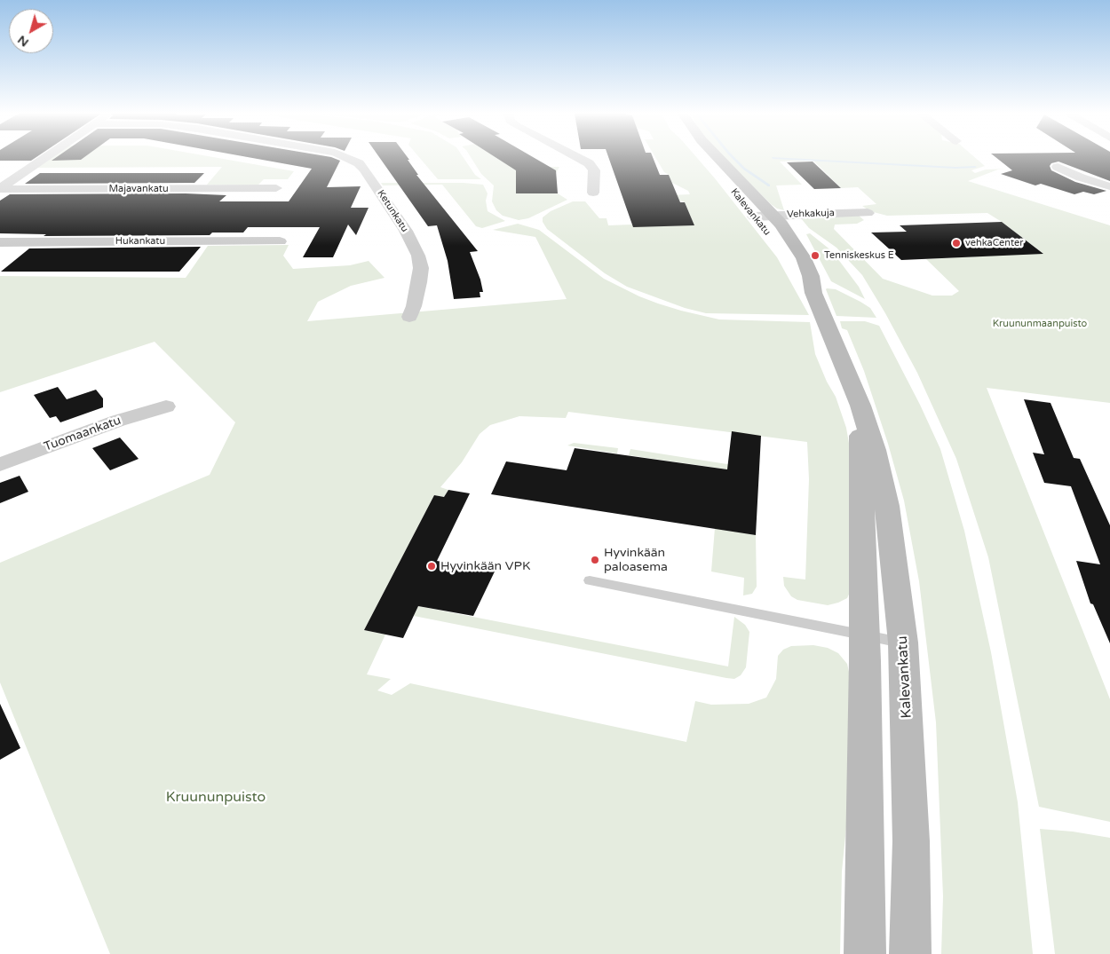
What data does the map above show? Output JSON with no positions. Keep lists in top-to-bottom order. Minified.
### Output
{"streets":{"main road":["Kalevankatu"],"street":["Majavankatu","Ketunkatu","Vehkakuja","Hukankatu","Tuomaankatu"]},"crossings":[["Kalevankatu","Vehkakuja"]],"parks":["Kruununmaanpuisto","Kruununpuisto"],"places":["vehkaCenter","Tenniskeskus E","Hyvinkään paloasema","Hyvinkään VPK"],"north":"bottom left"}
